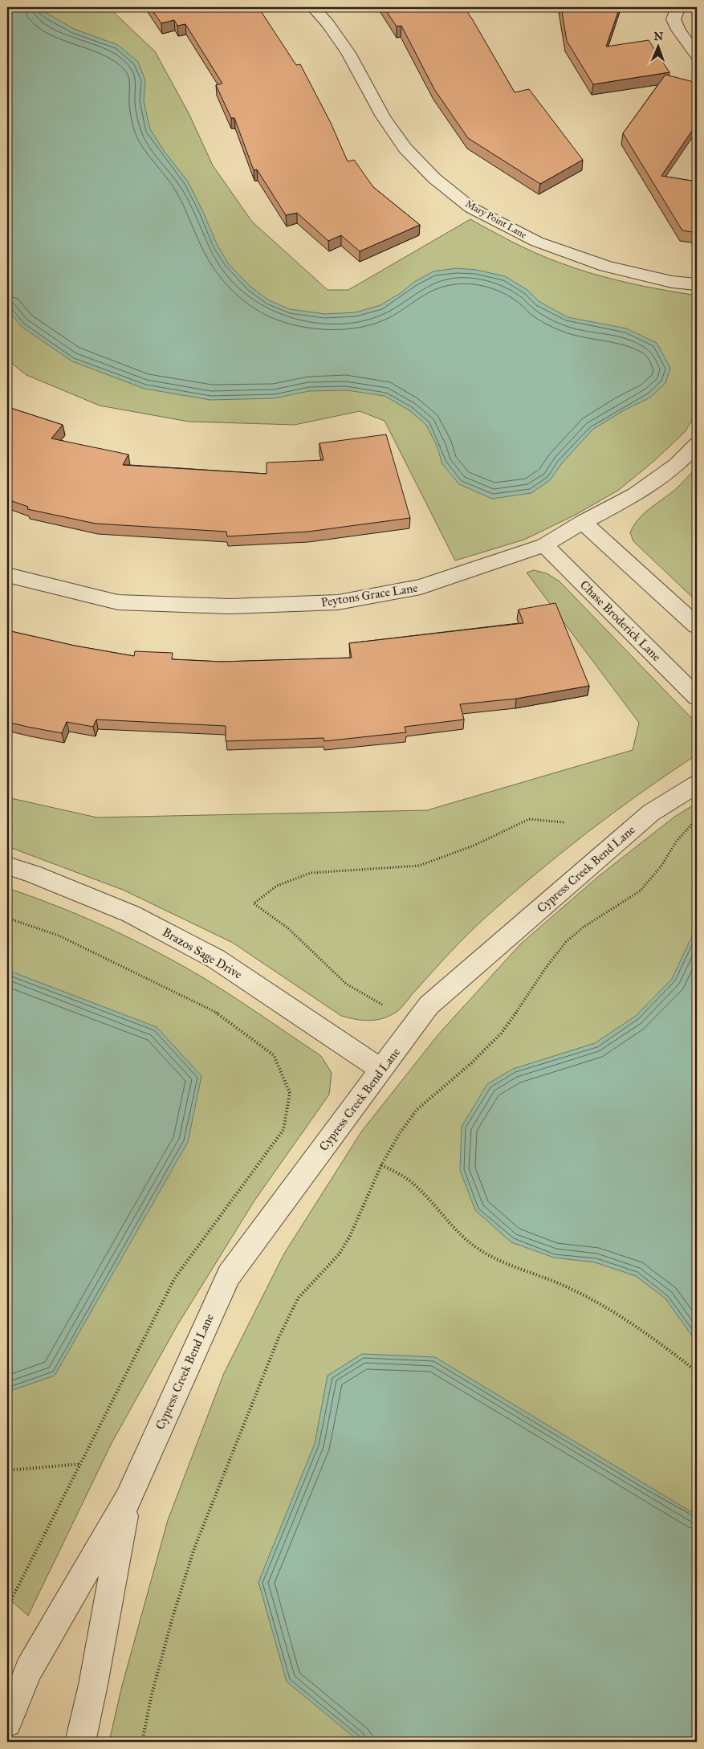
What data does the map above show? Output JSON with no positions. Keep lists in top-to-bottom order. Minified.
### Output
{"streets":{"street":["Mary Point Lane","Peytons Grace Lane","Chase Broderick Lane","Cypress Creek Bend Lane","Brazos Sage Drive"]},"crossings":[["Peytons Grace Lane","Chase Broderick Lane"],["Cypress Creek Bend Lane","Brazos Sage Drive"]],"north":"top"}
